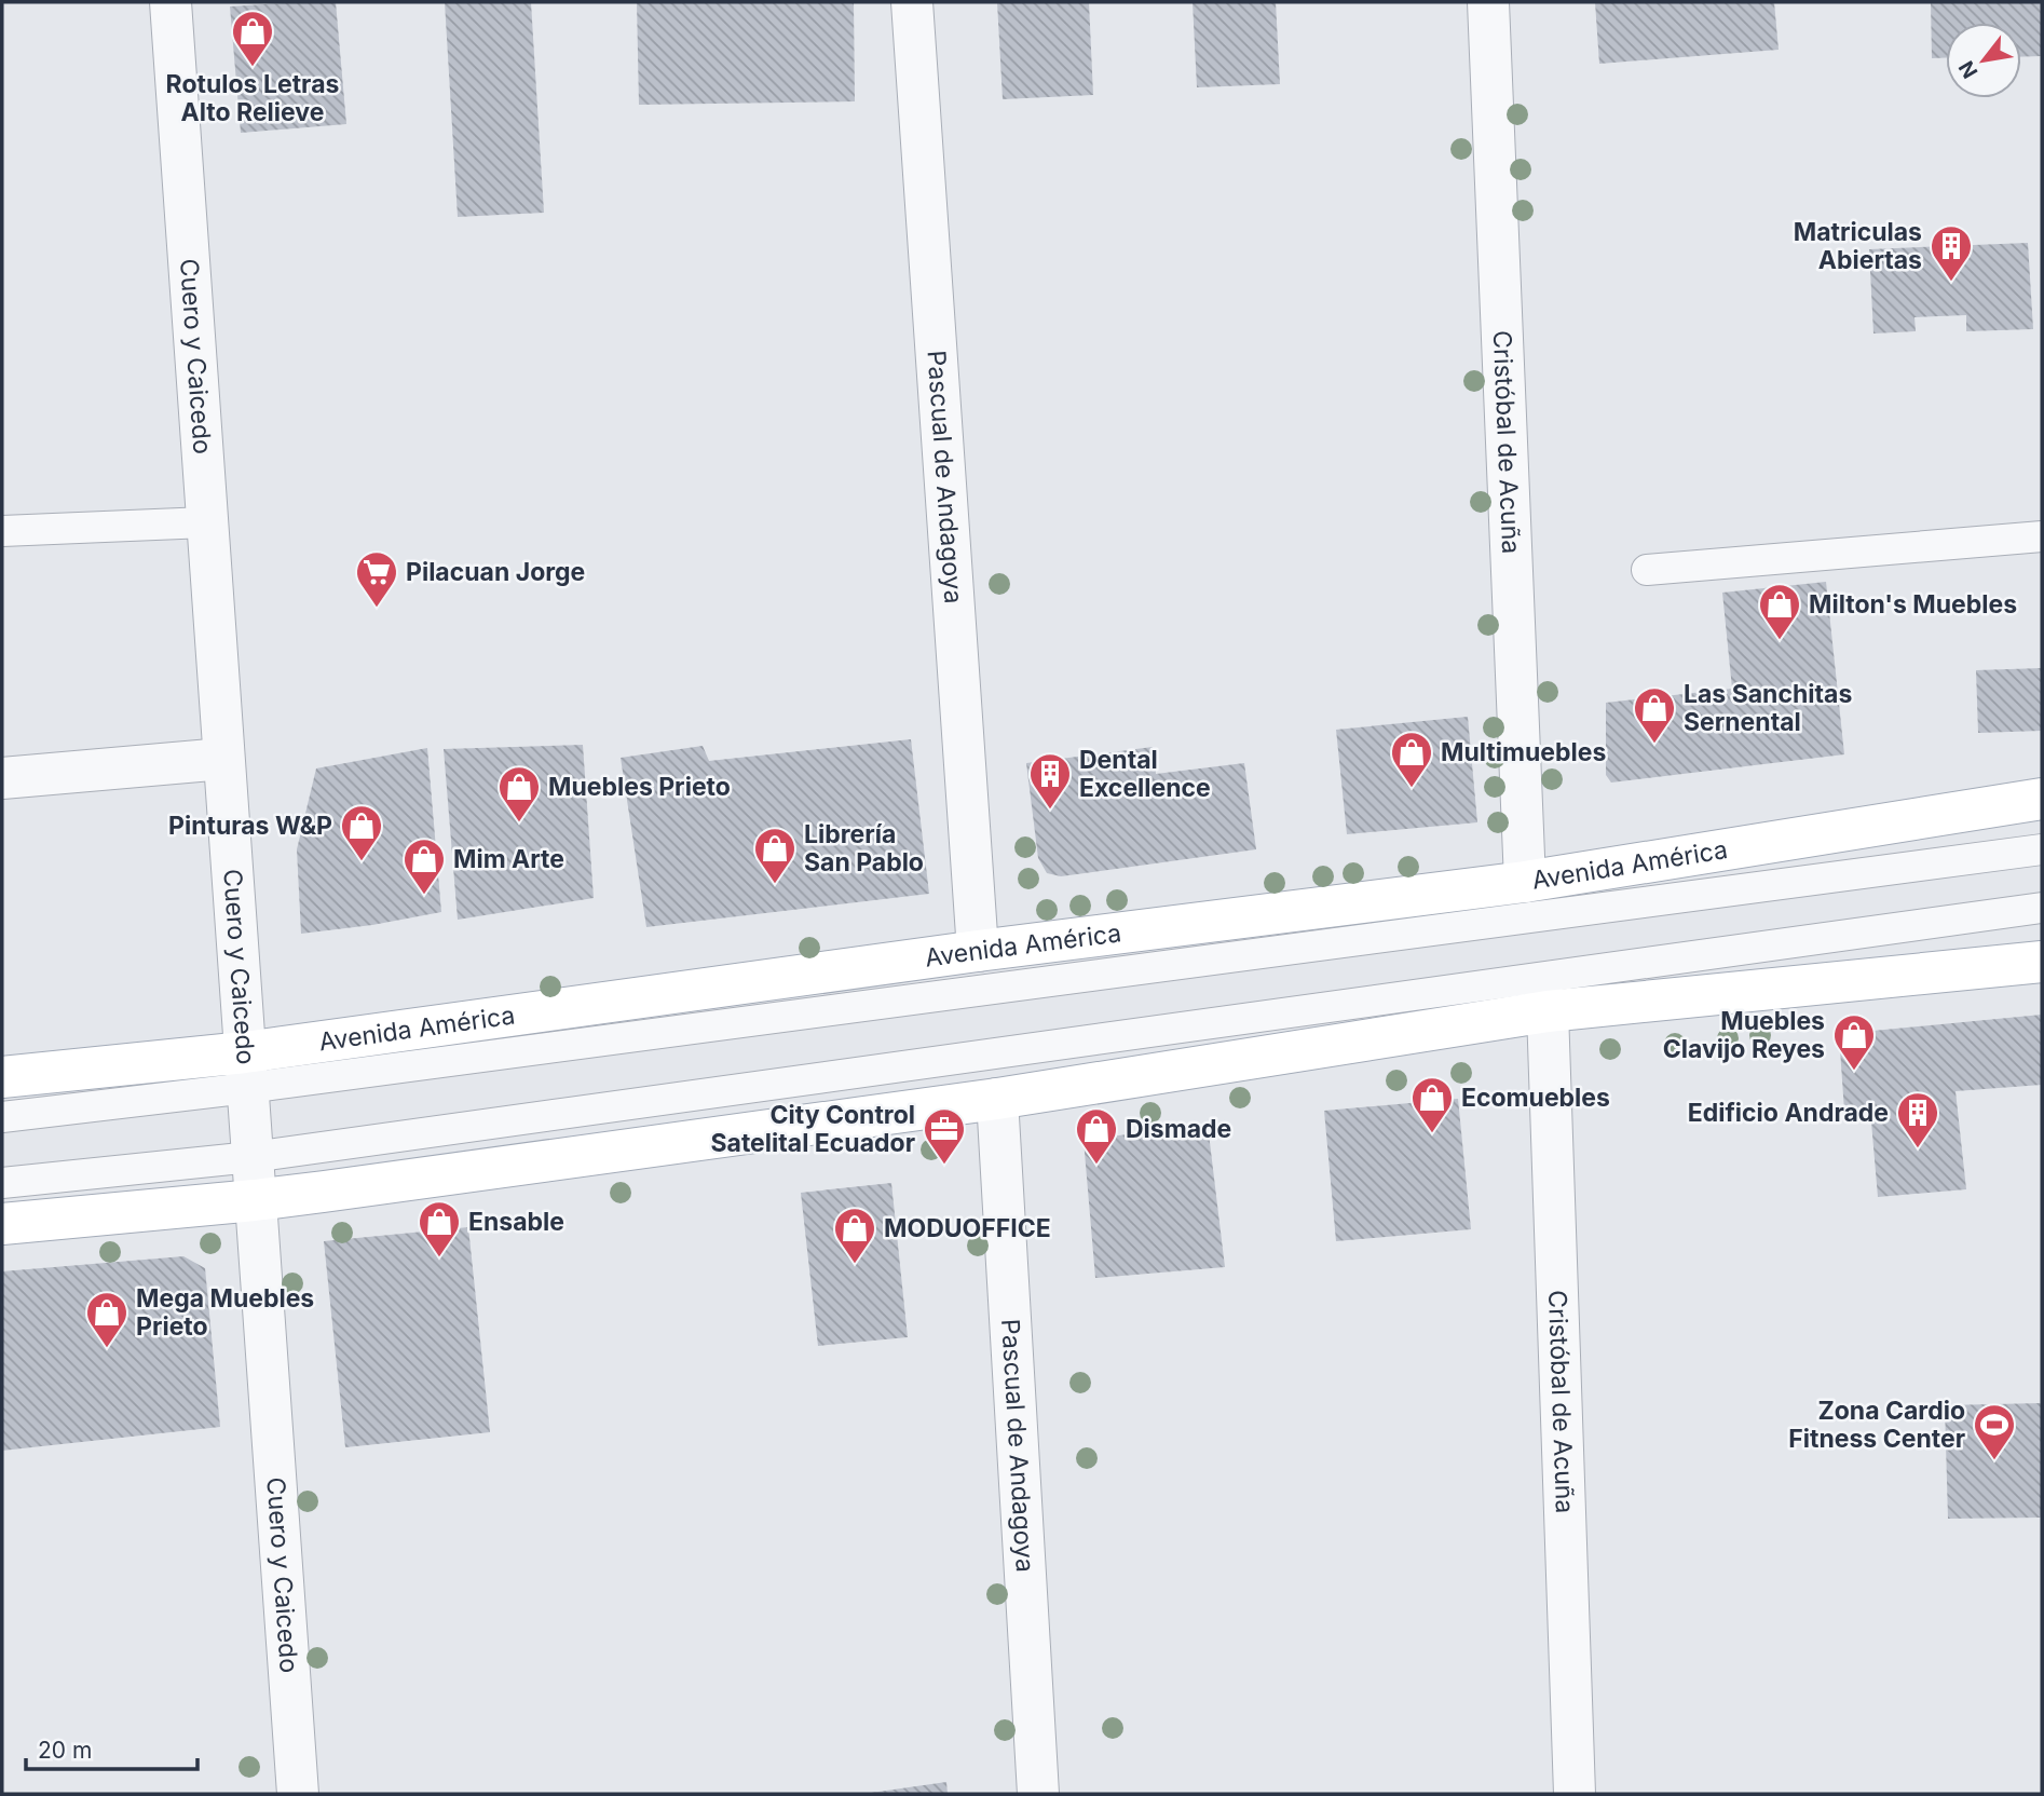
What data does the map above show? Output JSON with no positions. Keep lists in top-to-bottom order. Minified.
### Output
{"streets":{"main road":["Avenida América"],"street":["Cuero y Caicedo","Cristóbal de Acuña","Pascual de Andagoya"]},"crossings":[["Cuero y Caicedo","Avenida América"],["Cristóbal de Acuña","Avenida América"],["Pascual de Andagoya","Avenida América"]],"places":{"shop":["Rotulos Letras Alto Relieve","Milton's Muebles","Las Sanchitas Sernental","Multimuebles","Muebles Prieto","Pinturas W&P","Librería San Pablo","Mim Arte","Muebles Clavijo Reyes","Ecomuebles","Dismade","Ensable","MODUOFFICE","Mega Muebles Prieto"],"building":["Matriculas Abiertas","Dental Excellence","Edificio Andrade"],"supermarket":["Pilacuan Jorge"],"office":["City Control Satelital Ecuador"],"sports":["Zona Cardio Fitness Center"]},"scale_bar":"20 m","north":"bottom left"}
